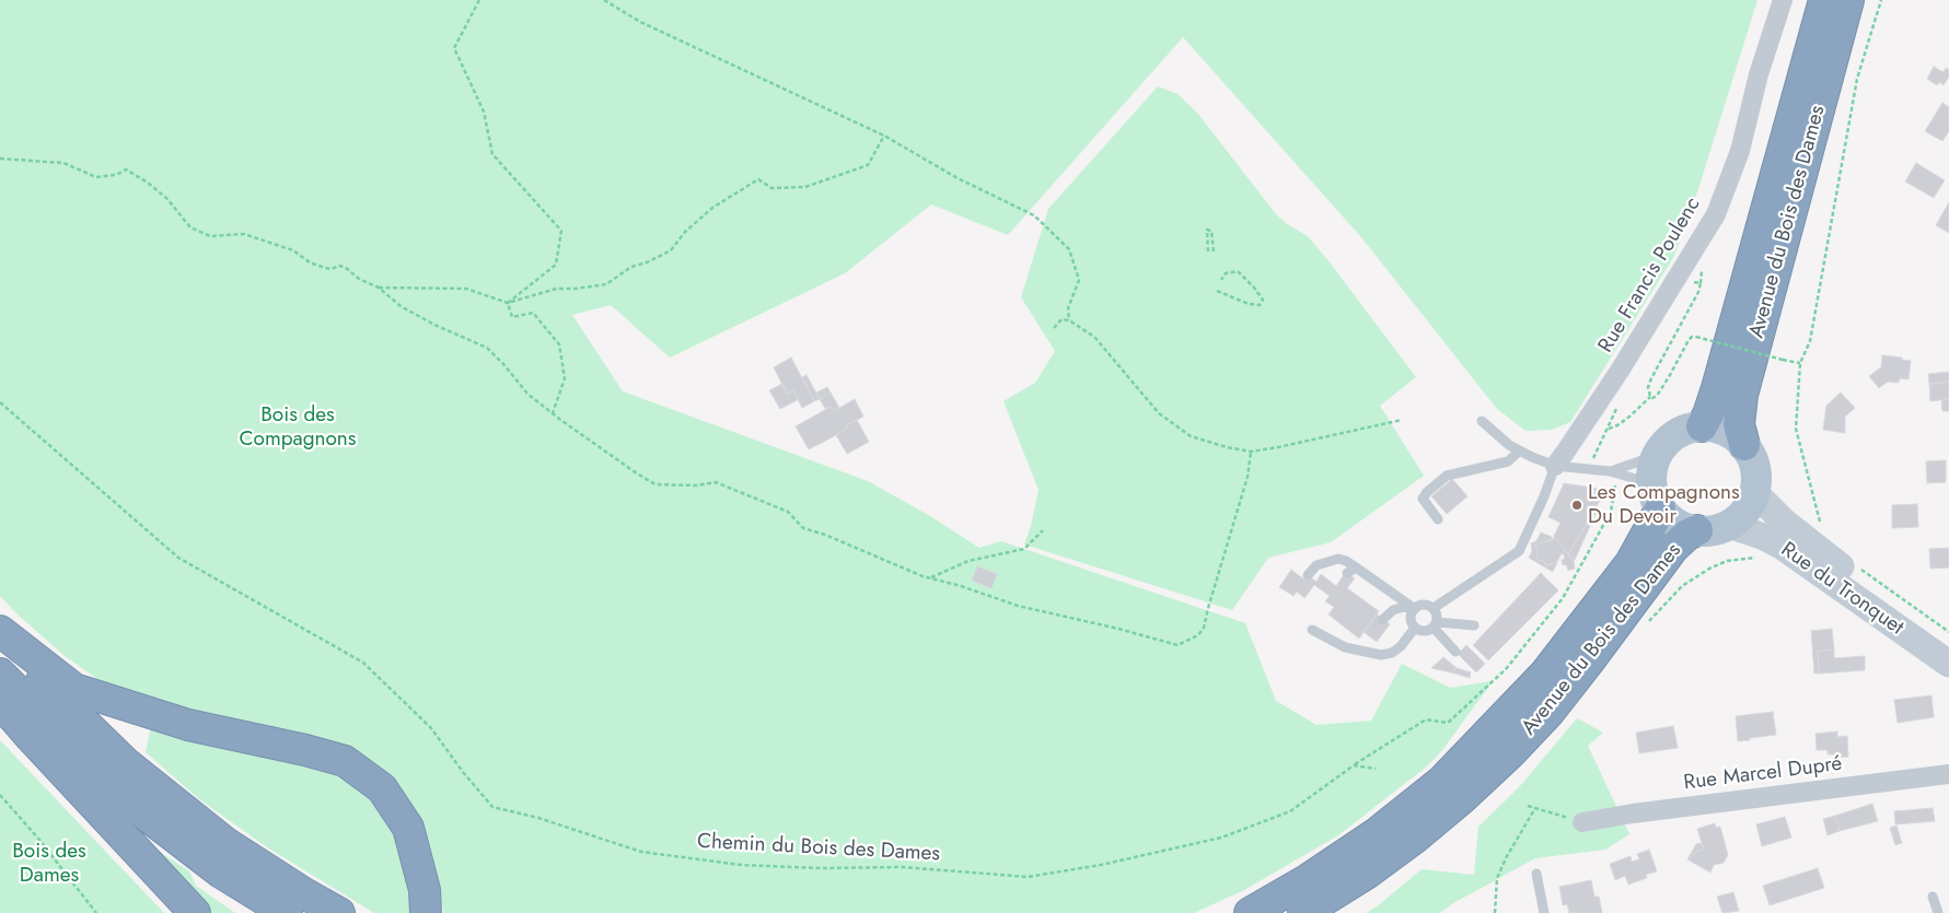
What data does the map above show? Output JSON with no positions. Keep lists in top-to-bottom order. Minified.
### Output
{"streets":{"highway":["Avenue du Bois des Dames"],"street":["Rue Francis Poulenc","Rue du Tronquet","Rue Marcel Dupré"],"path":["Chemin du Bois des Dames"]},"crossings":[["Avenue du Bois des Dames","Rue du Tronquet"]],"parks":["Bois des Compagnons","Bois des Dames"],"places":["Les Compagnons Du Devoir"]}
